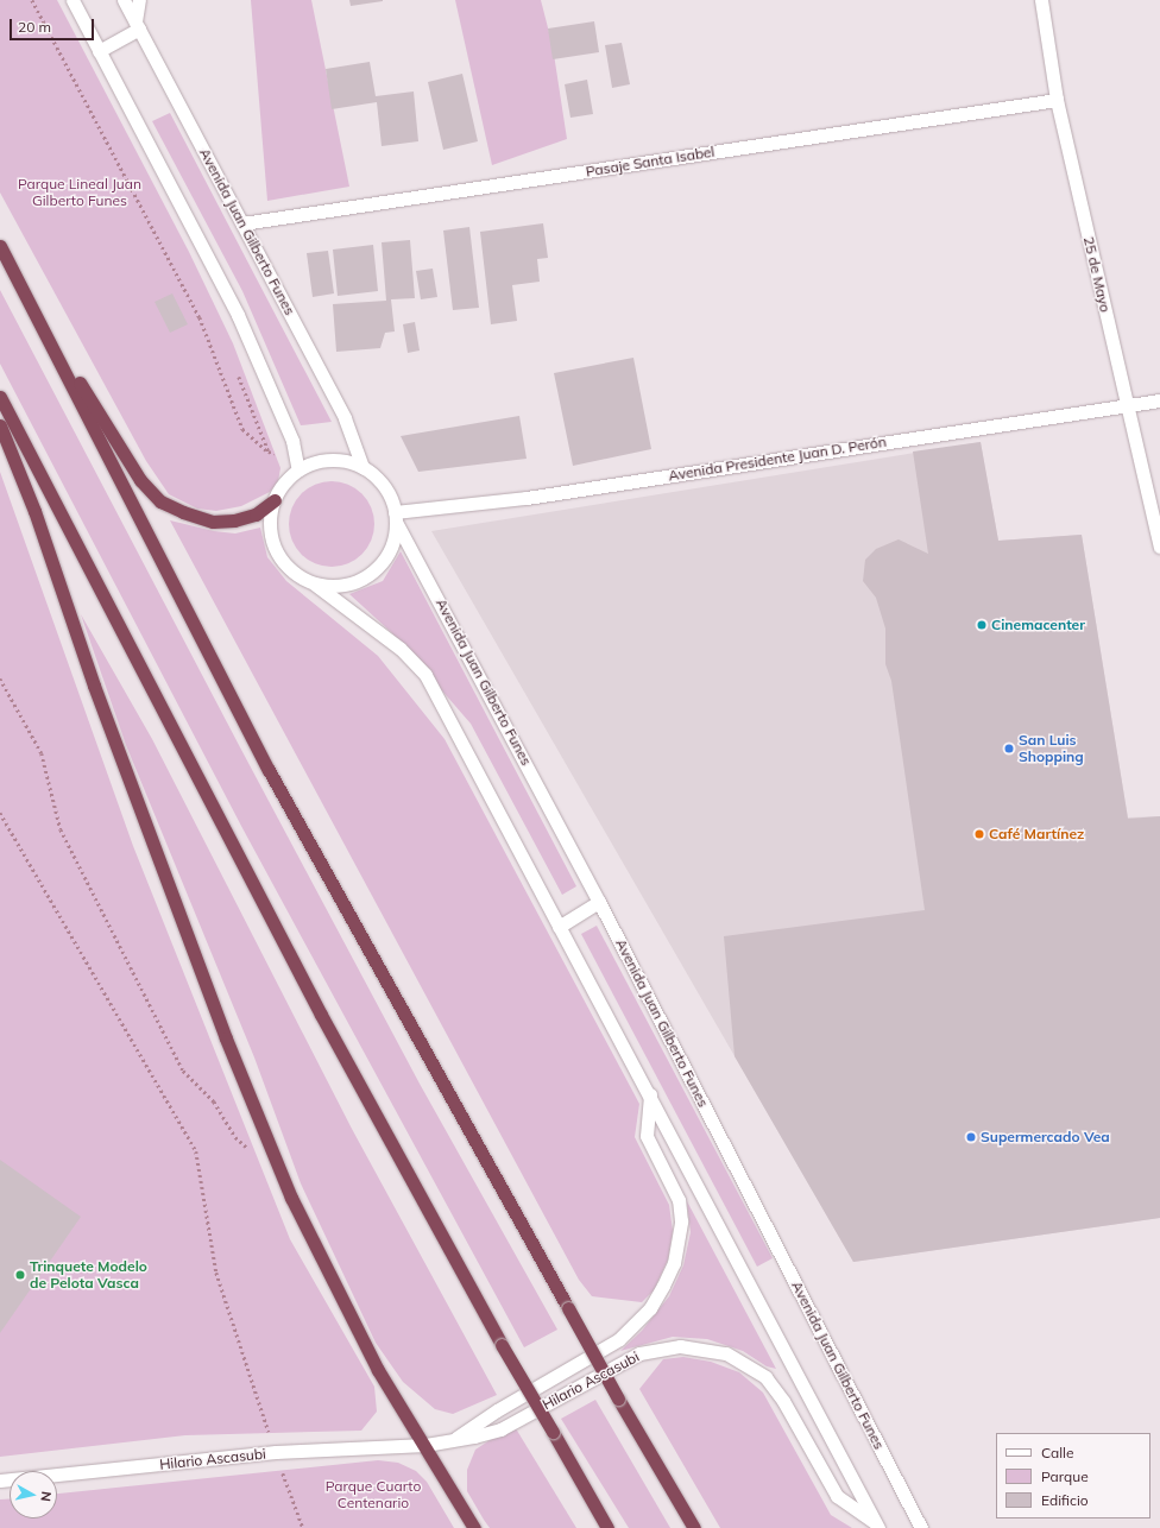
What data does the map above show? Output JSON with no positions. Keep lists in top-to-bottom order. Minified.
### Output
{"streets":{"street":["Pasaje Santa Isabel","Avenida Juan Gilberto Funes","25 de Mayo","Avenida Presidente Juan D. Perón","Hilario Ascasubi"]},"crossings":[["Pasaje Santa Isabel","Avenida Juan Gilberto Funes"],["Pasaje Santa Isabel","25 de Mayo"],["Avenida Juan Gilberto Funes","Avenida Presidente Juan D. Perón"],["25 de Mayo","Avenida Presidente Juan D. Perón"]],"parks":["Parque Lineal Juan Gilberto Funes","Parque Cuarto Centenario"],"places":["Cinemacenter","San Luis Shopping","Café Martínez","Supermercado Vea","Trinquete Modelo de Pelota Vasca"],"legend":["Calle","Parque","Edificio"],"scale_bar":"20 m","north":"right"}
